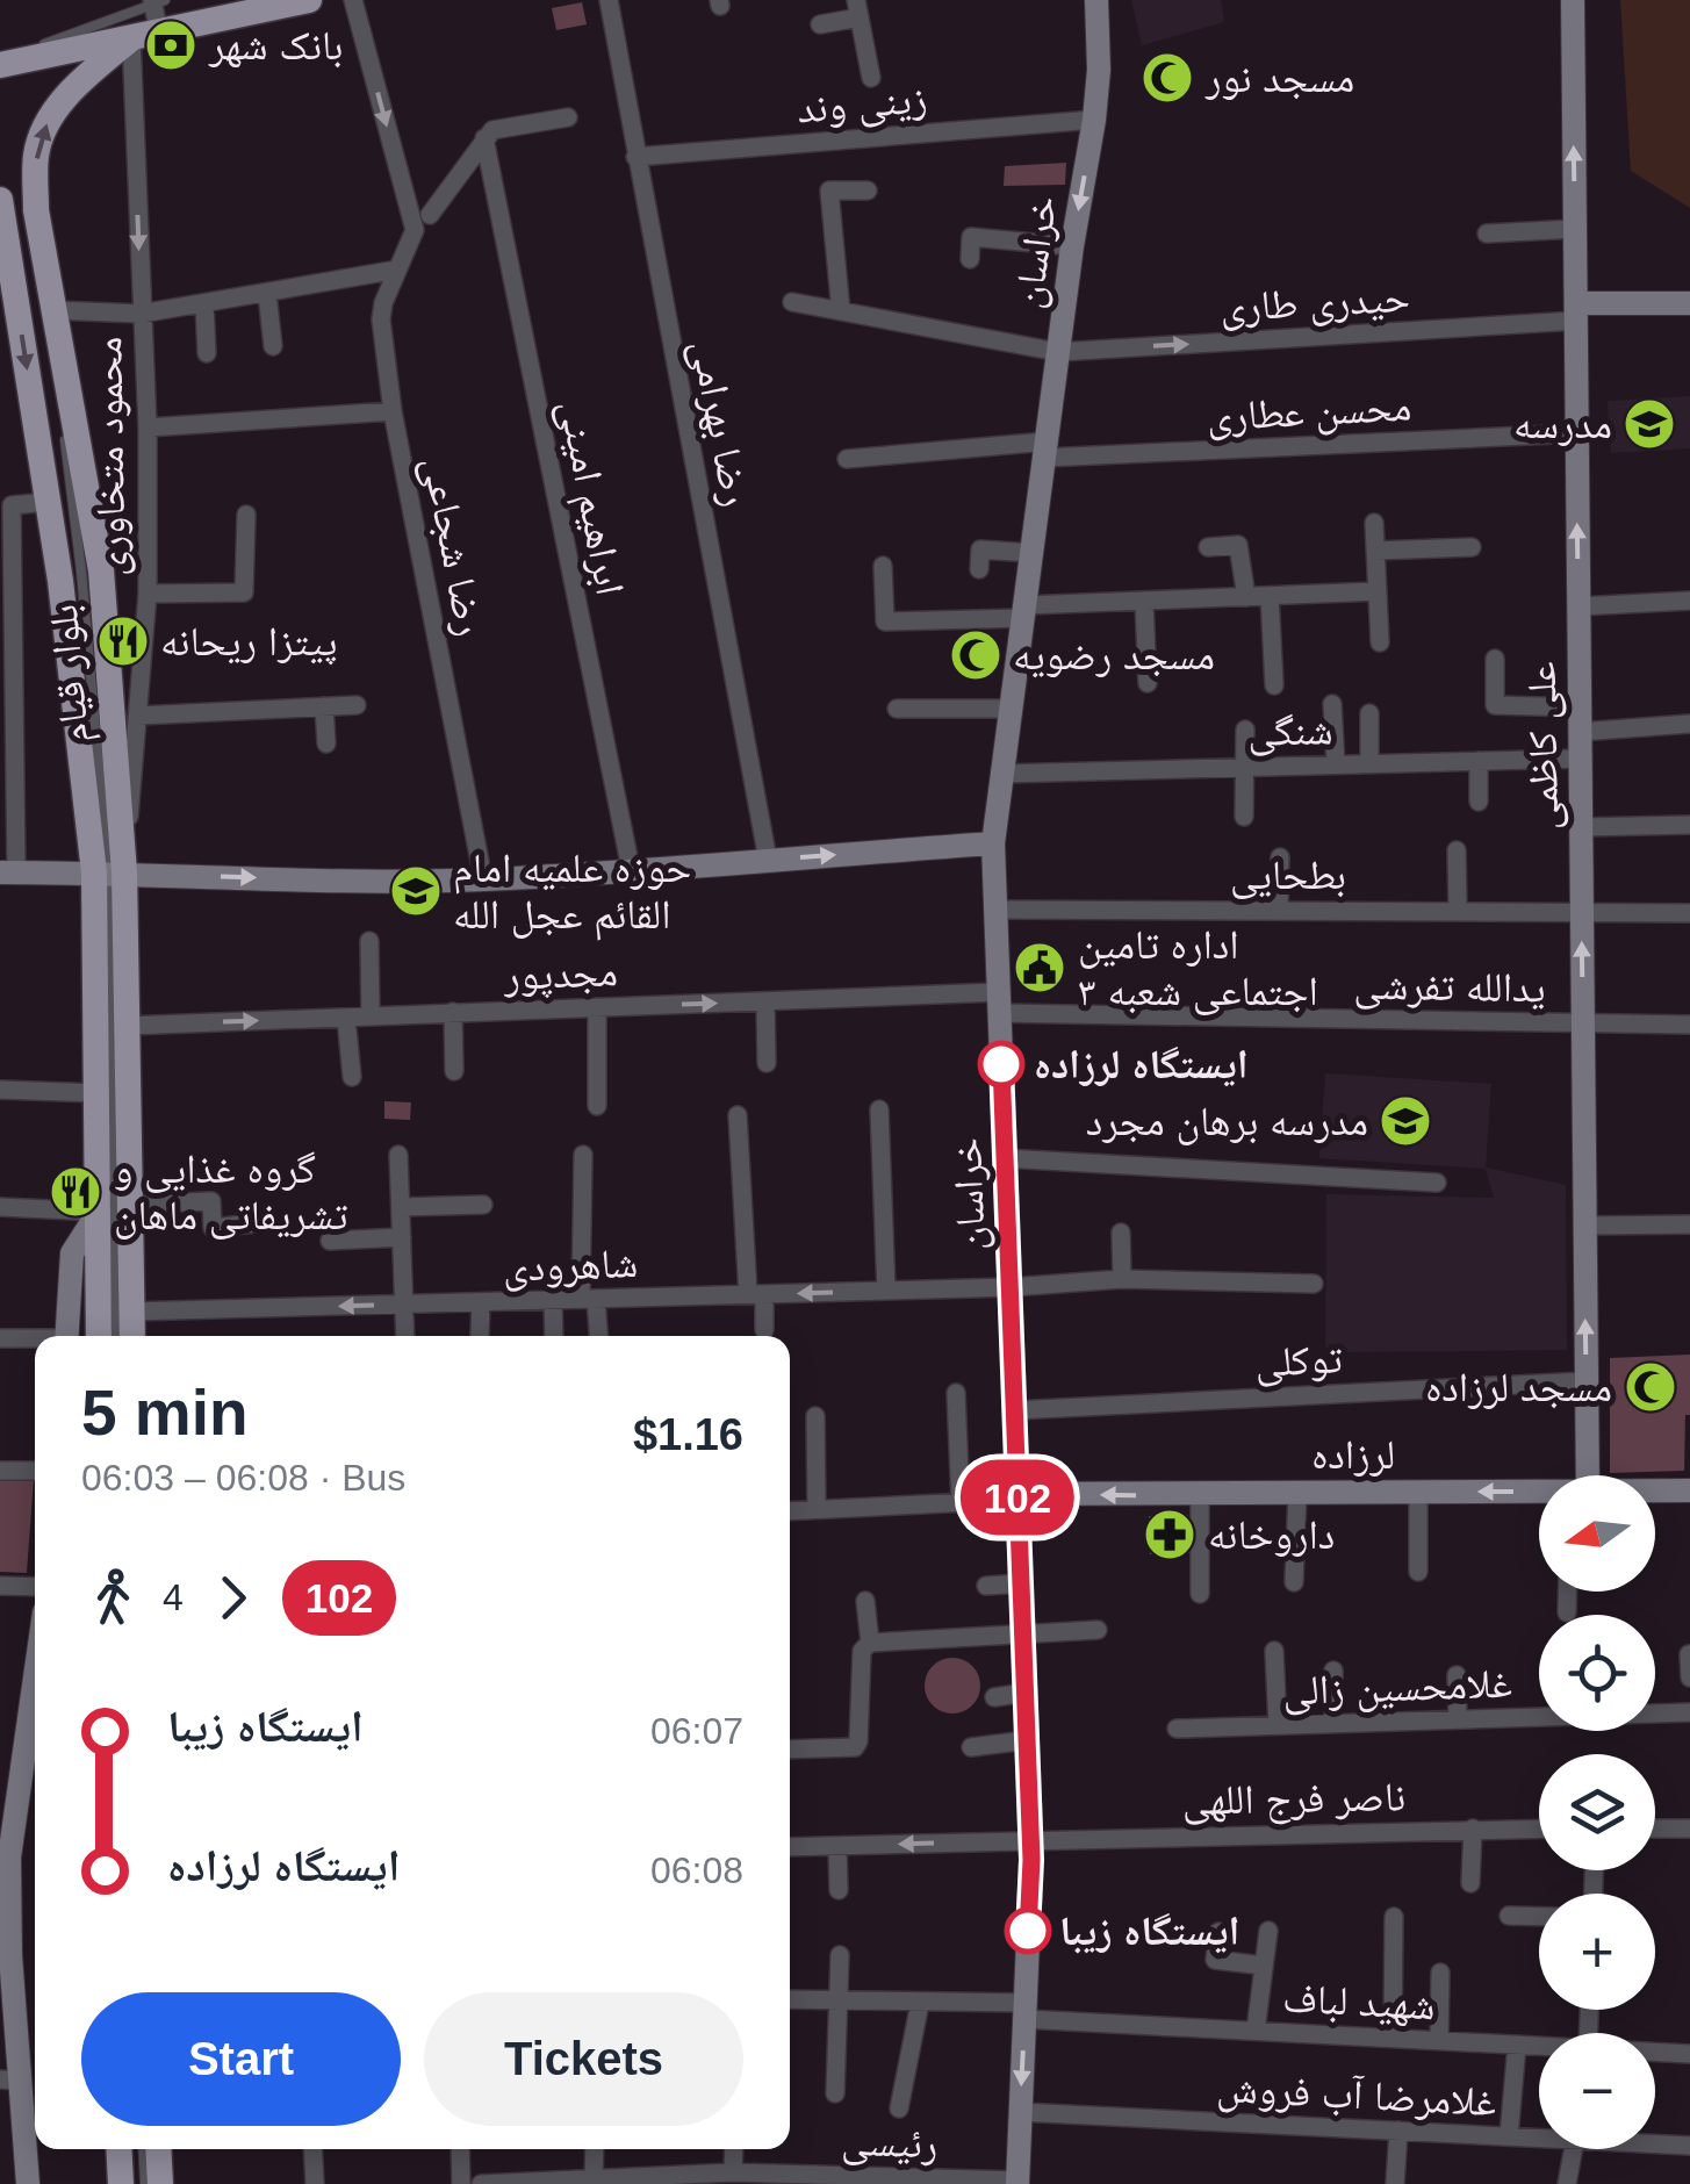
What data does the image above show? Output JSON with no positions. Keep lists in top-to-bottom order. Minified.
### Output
{"streets":{"main road":["خراسان","بلوار قیام","علی کاظمی","لرزاده"],"street":["زینی وند","حیدری طاری","محسن عطاری","رضا بهرامی","محمود متخاوری","ابراهیم امینی","رضا شجاعی","شنگی","بطحایی","مجدپور","یدالله تفرشی","شاهرودی","توکلی","غلامحسین زالی","ناصر فرج اللهی","شهید لباف","غلامرضا آب فروش","رئیسی"]},"crossings":[["زینی وند","خراسان"],["زینی وند","رضا بهرامی"],["خراسان","حیدری طاری"],["خراسان","محسن عطاری"],["خراسان","شنگی"],["خراسان","بطحایی"],["خراسان","مجدپور"],["خراسان","یدالله تفرشی"],["خراسان","شاهرودی"],["خراسان","توکلی"],["خراسان","لرزاده"],["خراسان","ناصر فرج اللهی"],["خراسان","شهید لباف"],["خراسان","غلامرضا آب فروش"],["خراسان","رئیسی"],["حیدری طاری","علی کاظمی"],["محسن عطاری","علی کاظمی"],["محمود متخاوری","بلوار قیام"],["بلوار قیام","مجدپور"],["بلوار قیام","شاهرودی"],["شنگی","علی کاظمی"],["علی کاظمی","بطحایی"],["علی کاظمی","یدالله تفرشی"],["علی کاظمی","توکلی"],["مجدپور","یدالله تفرشی"]],"one_way":["حیدری طاری","علی کاظمی","مجدپور","لرزاده"],"places":{"bank":["بانک شهر"],"mosque":["مسجد نور","مسجد رضویه","مسجد لرزاده"],"school or university":["مدرسه","حوزه علمیه امام القائم عجل الله","مدرسه برهان مجرد"],"restaurant":["پیتزا ریحانه","گروه غذایی و تشریفاتی ماهان"],"public building":["اداره تامین اجتماعی شعبه ۳"],"other":["ایستگاه لرزاده","ایستگاه زیبا"],"pharmacy":["داروخانه"]},"lines":["bus line 102"],"north":"left","page":{"on_map":"102","heading":["5 min","06:03 – 06:08 · Bus","$1.16"],"map_buttons":["+","−"],"legs":["4","102"],"list":[{"name":"ایستگاه زیبا","value":"06:07"},{"name":"ایستگاه لرزاده","value":"06:08"}],"buttons":["Start","Tickets"]}}
